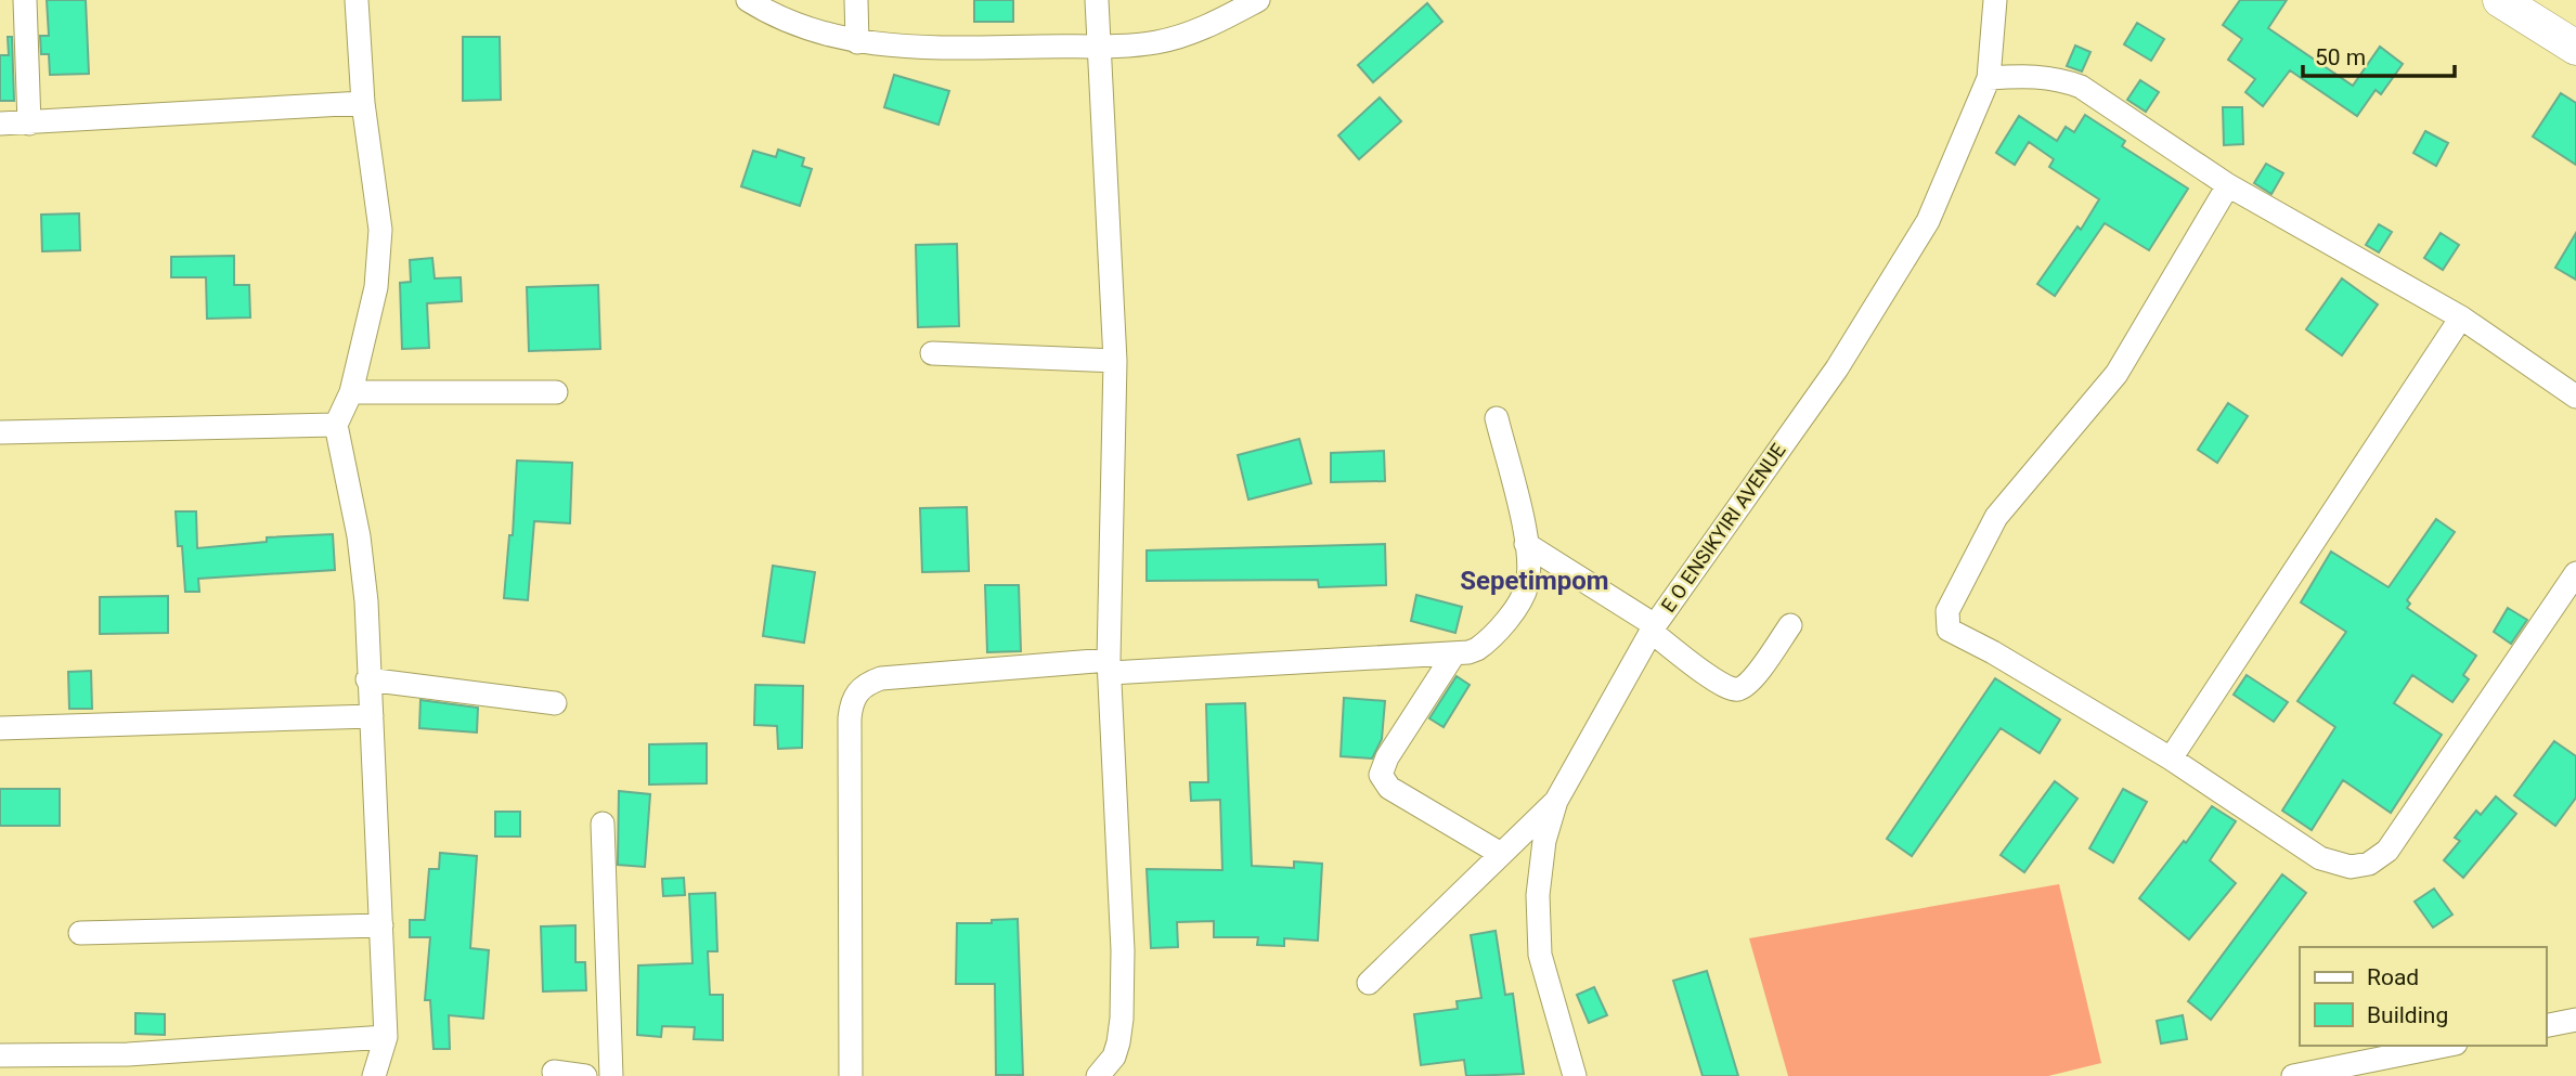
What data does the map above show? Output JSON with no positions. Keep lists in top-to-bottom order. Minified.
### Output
{"streets":{"street":["E O ENSIKYIRI AVENUE"]},"districts":["Sepetimpom"],"legend":["Road","Building"],"scale_bar":"50 m"}
